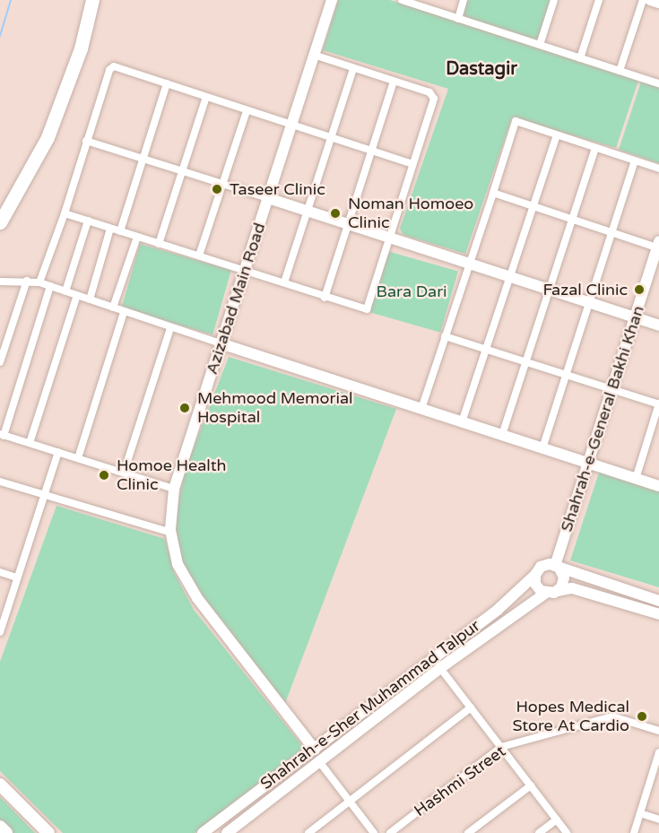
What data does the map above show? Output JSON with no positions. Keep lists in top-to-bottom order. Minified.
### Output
{"streets":{"street":["Azizabad Main Road","Shahrah-e-General Bakhi Khan","Shahrah-e-Sher Muhammad Talpur","Hashmi Street"]},"crossings":[["Azizabad Main Road","Shahrah-e-Sher Muhammad Talpur"],["Shahrah-e-General Bakhi Khan","Shahrah-e-Sher Muhammad Talpur"]],"districts":["Dastagir"],"parks":["Bara Dari"],"places":["Taseer Clinic","Noman Homoeo Clinic","Fazal Clinic","Mehmood Memorial Hospital","Homoe Health Clinic","Hopes Medical Store At Cardio"]}
